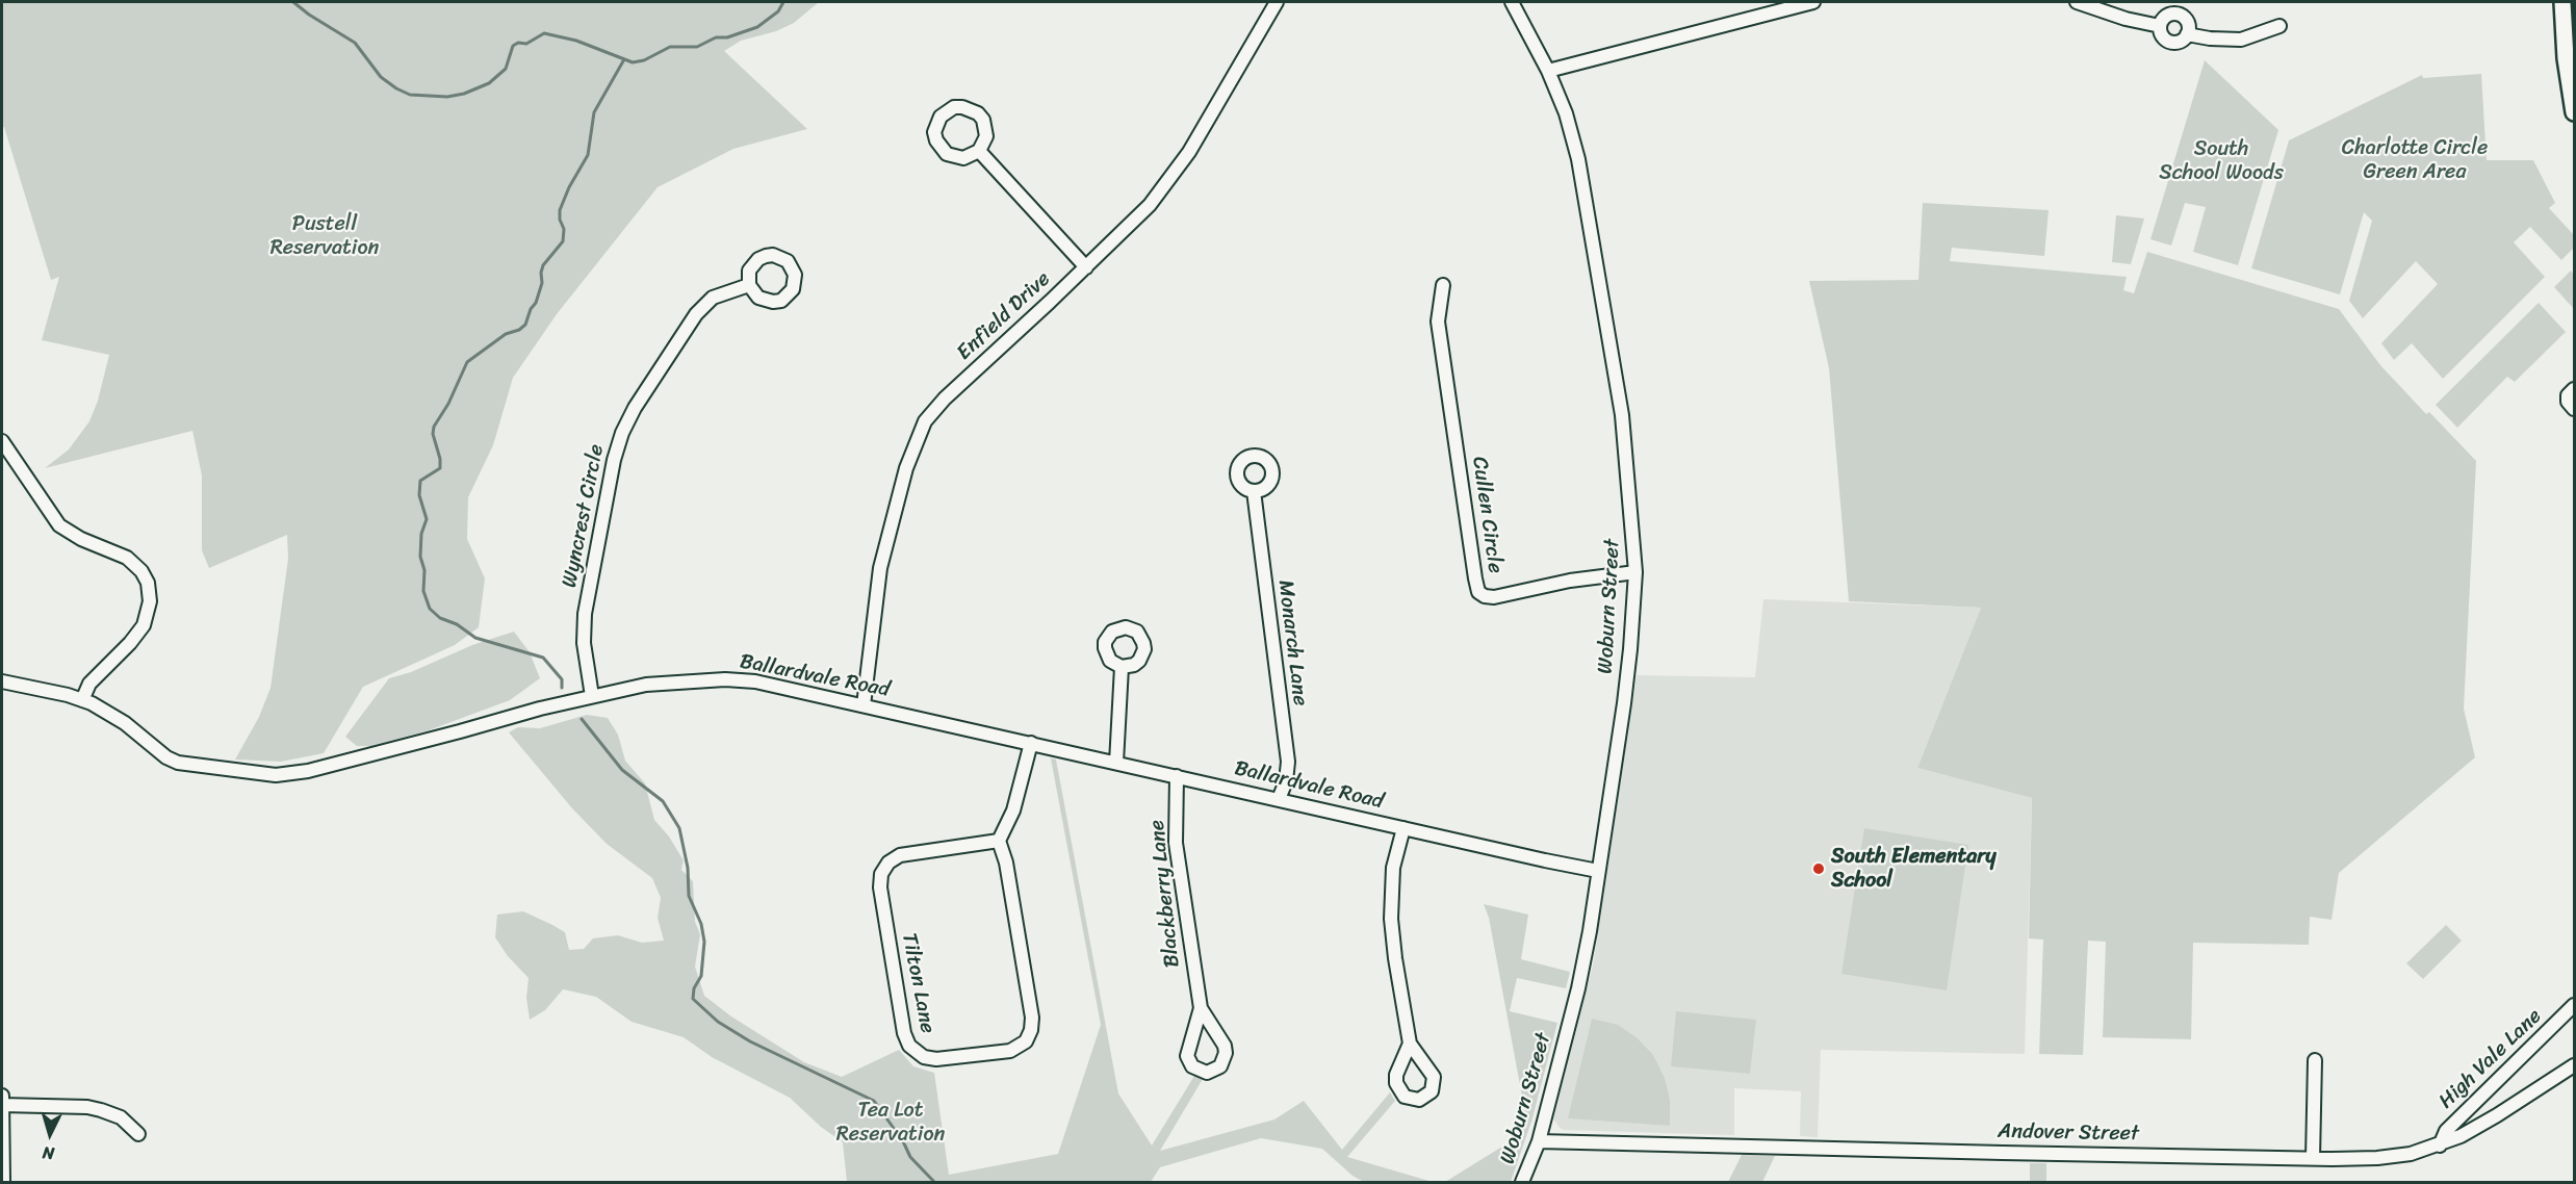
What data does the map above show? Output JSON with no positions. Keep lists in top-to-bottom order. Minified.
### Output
{"streets":{"street":["Enfield Drive","Cullen Circle","Wyncrest Circle","Woburn Street","Monarch Lane","Ballardvale Road","Blackberry Lane","Tilton Lane","High Vale Lane","Andover Street"]},"crossings":[["Enfield Drive","Ballardvale Road"],["Cullen Circle","Woburn Street"],["Wyncrest Circle","Ballardvale Road"],["Woburn Street","Ballardvale Road"],["Woburn Street","Andover Street"],["Monarch Lane","Ballardvale Road"],["Ballardvale Road","Blackberry Lane"],["High Vale Lane","Andover Street"]],"parks":["Charlotte Circle Green Area","South School Woods","Pustell Reservation","Tea Lot Reservation"],"places":["South Elementary School"],"north":"bottom"}
